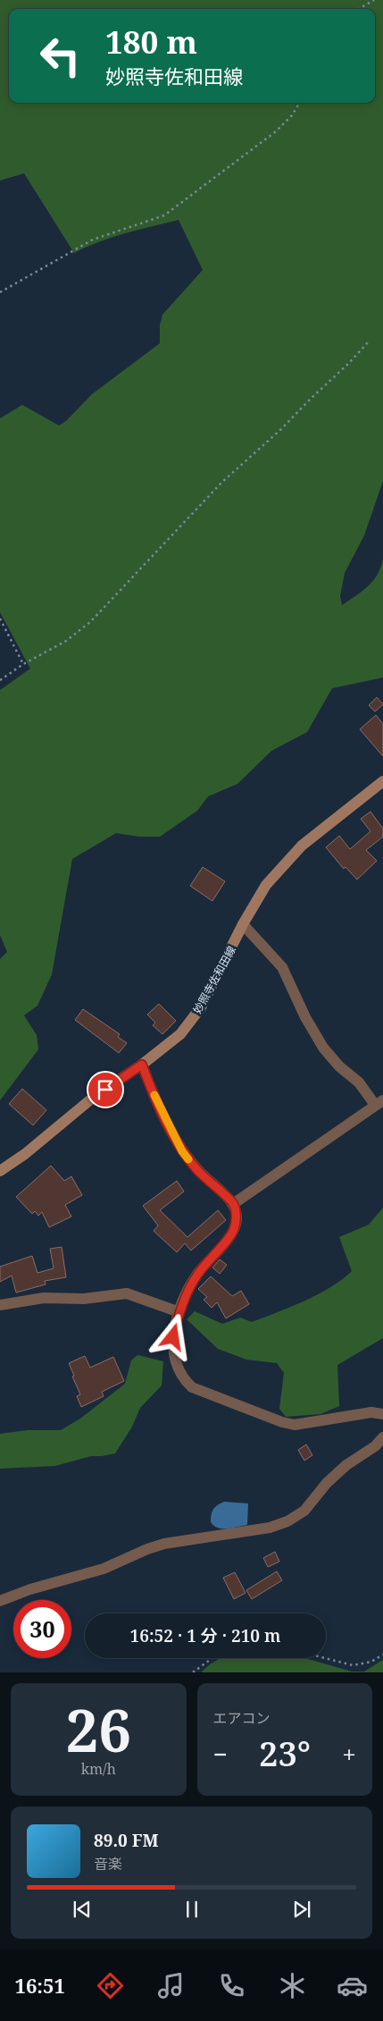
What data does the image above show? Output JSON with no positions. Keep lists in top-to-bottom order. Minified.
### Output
{"streets":{"main road":["妙照寺佐和田線"]},"page":{"turn":["180 m","妙照寺佐和田線"],"limit":"30","trip":"16:52 · 1 分 · 210 m","tile":[["26","km/h"],"エアコン"],"heat":["−","23°","+"],"song":["89.0 FM","音楽"],"tabs":"16:51"}}
